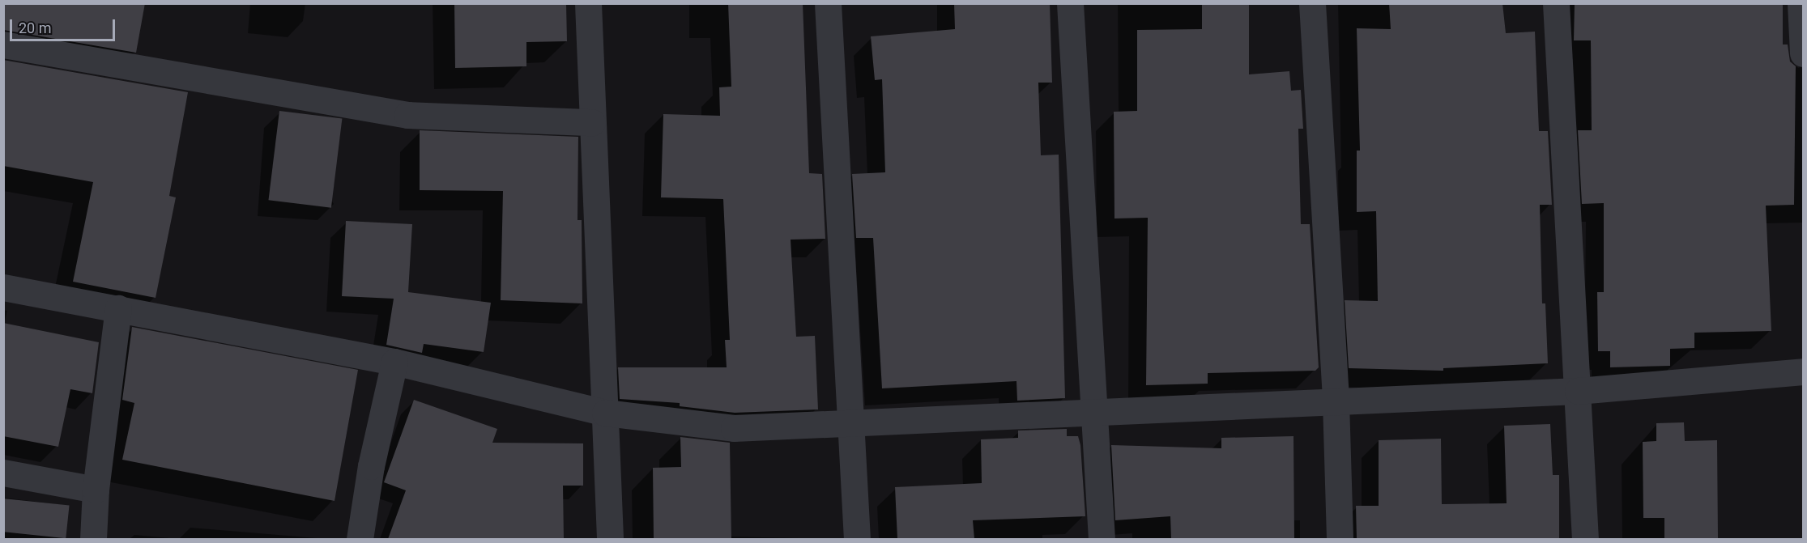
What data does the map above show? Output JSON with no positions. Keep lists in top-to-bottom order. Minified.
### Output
{"scale_bar":"20 m"}
